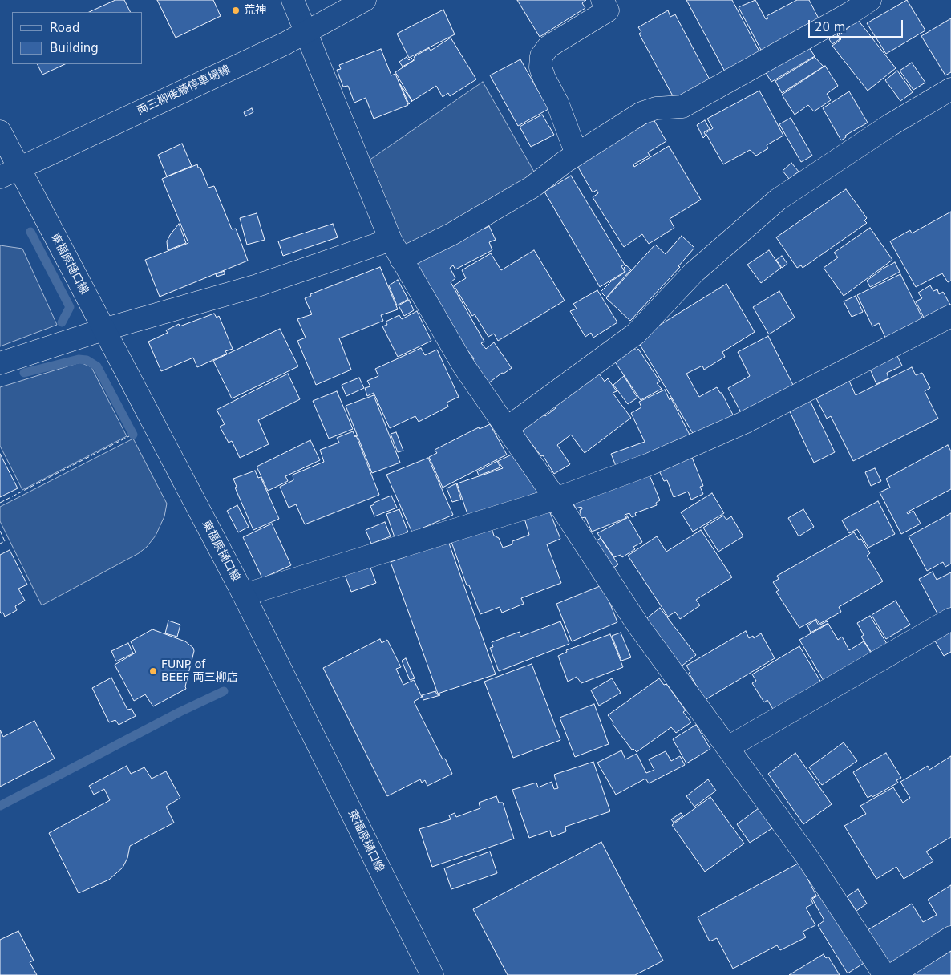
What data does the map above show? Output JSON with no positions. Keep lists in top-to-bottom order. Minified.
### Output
{"streets":{"street":["両三柳後藤停車場線","東福原樋口線"]},"crossings":[["両三柳後藤停車場線","東福原樋口線"]],"places":["荒神","FUNP of BEEF 両三柳店"],"legend":["Road","Building"],"scale_bar":"20 m"}
